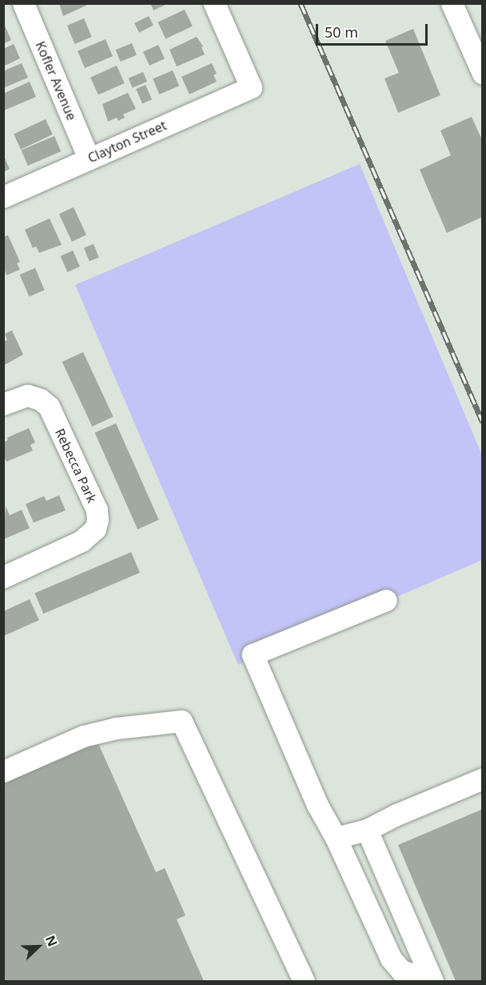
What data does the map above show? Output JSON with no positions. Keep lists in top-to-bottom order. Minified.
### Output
{"streets":{"street":["Kofler Avenue","Clayton Street","Rebecca Park"]},"crossings":[["Kofler Avenue","Clayton Street"]],"scale_bar":"50 m","north":"top right"}
